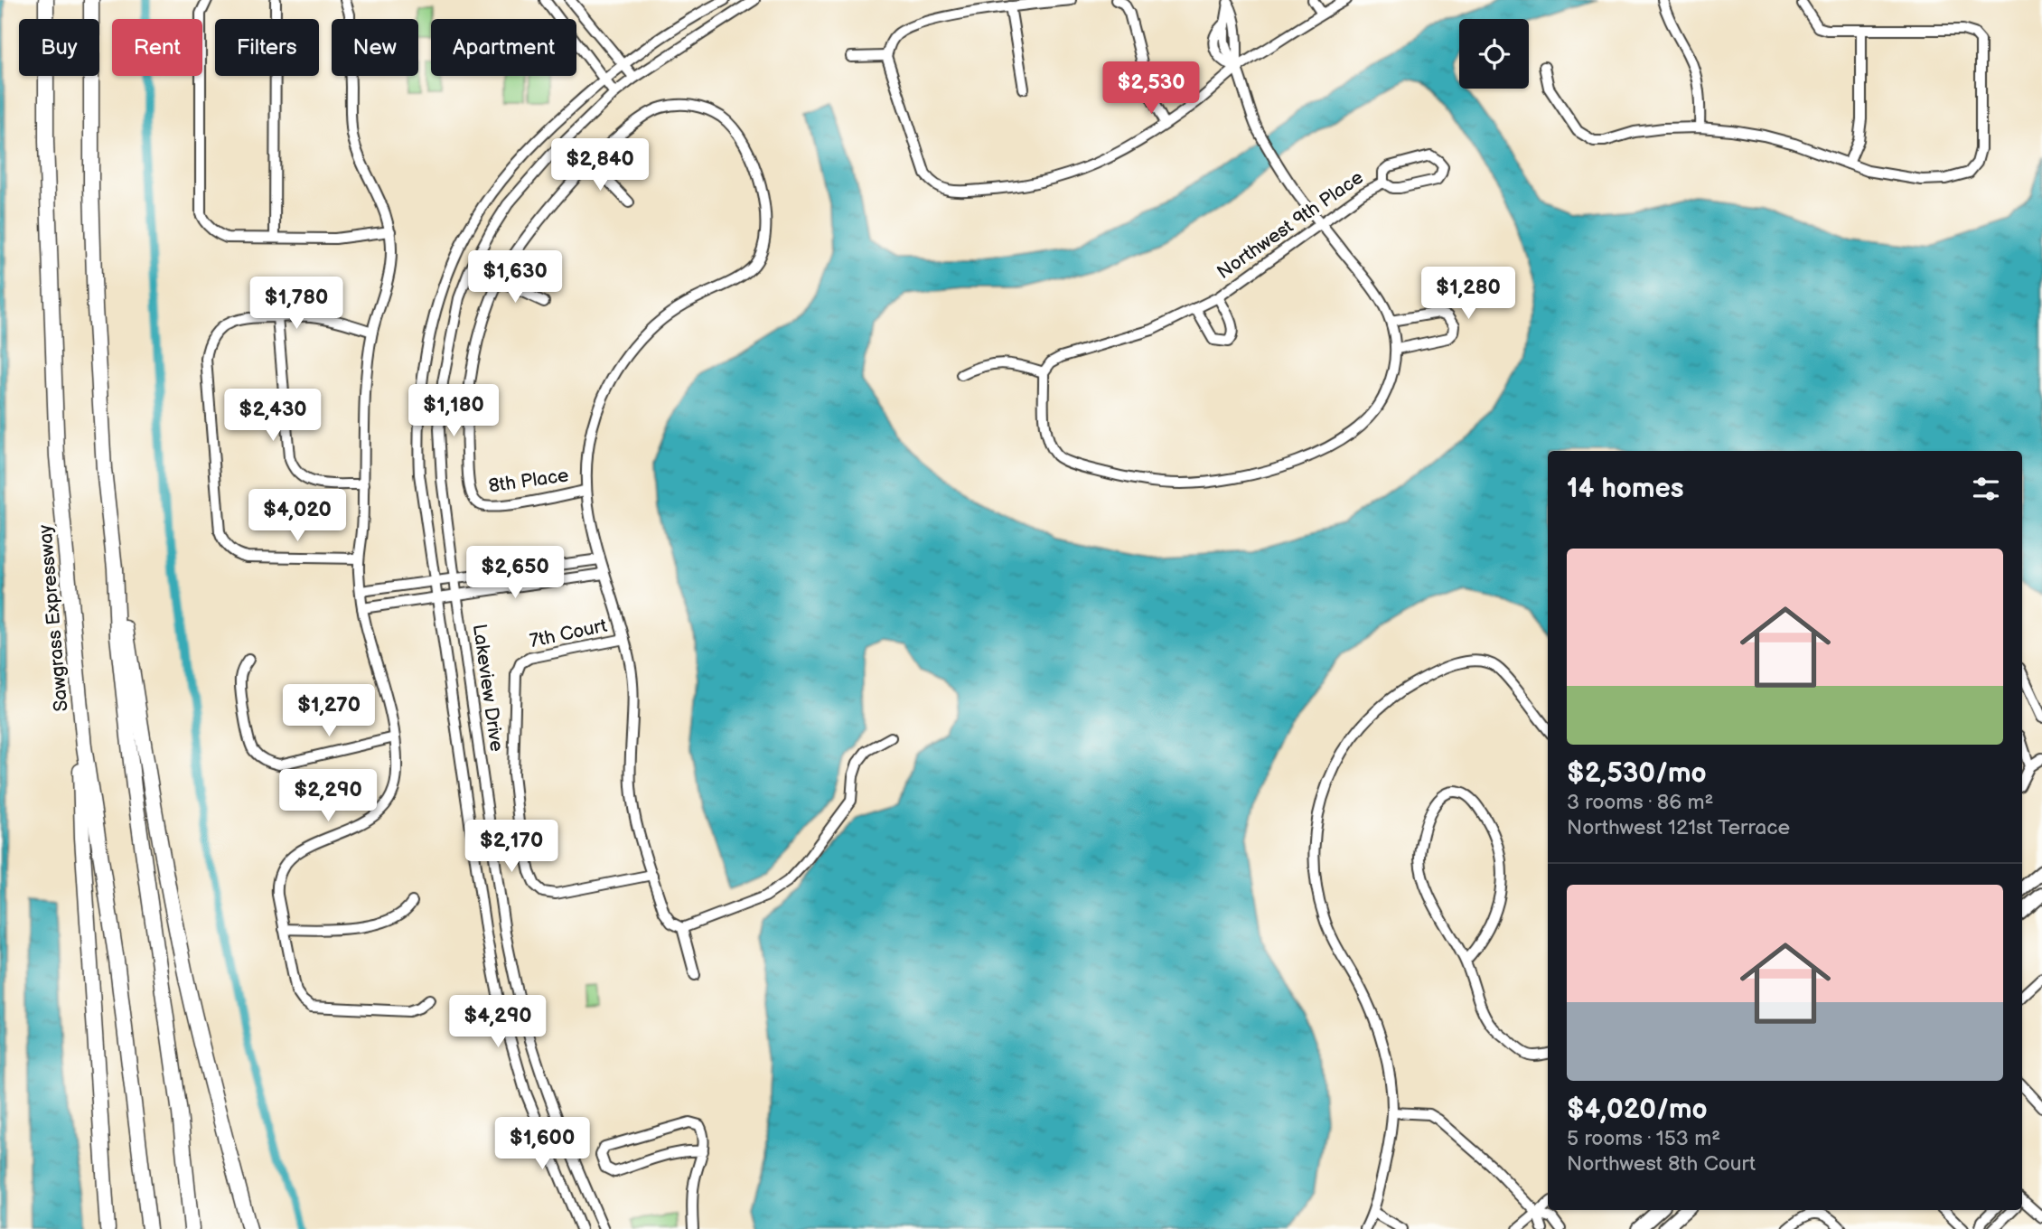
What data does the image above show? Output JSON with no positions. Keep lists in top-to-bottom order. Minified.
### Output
{"streets":{"highway":["Sawgrass Expressway"],"street":["Northwest 9th Place","8th Place","7th Court","Lakeview Drive"]},"page":{"chip":["Buy","Rent","Filters","New","Apartment"],"price":["$2,530","$2,840","$1,630","$1,280","$1,780","$1,180","$2,430","$4,020","$2,650","$1,270","$2,290","$2,170","$4,290","$1,600"],"heading":"14 homes","list":[{"name":"$2,530/mo","note":"3 rooms · 86 m² · Northwest 121st Terrace"},{"name":"$4,020/mo","note":"5 rooms · 153 m² · Northwest 8th Court"}]}}
